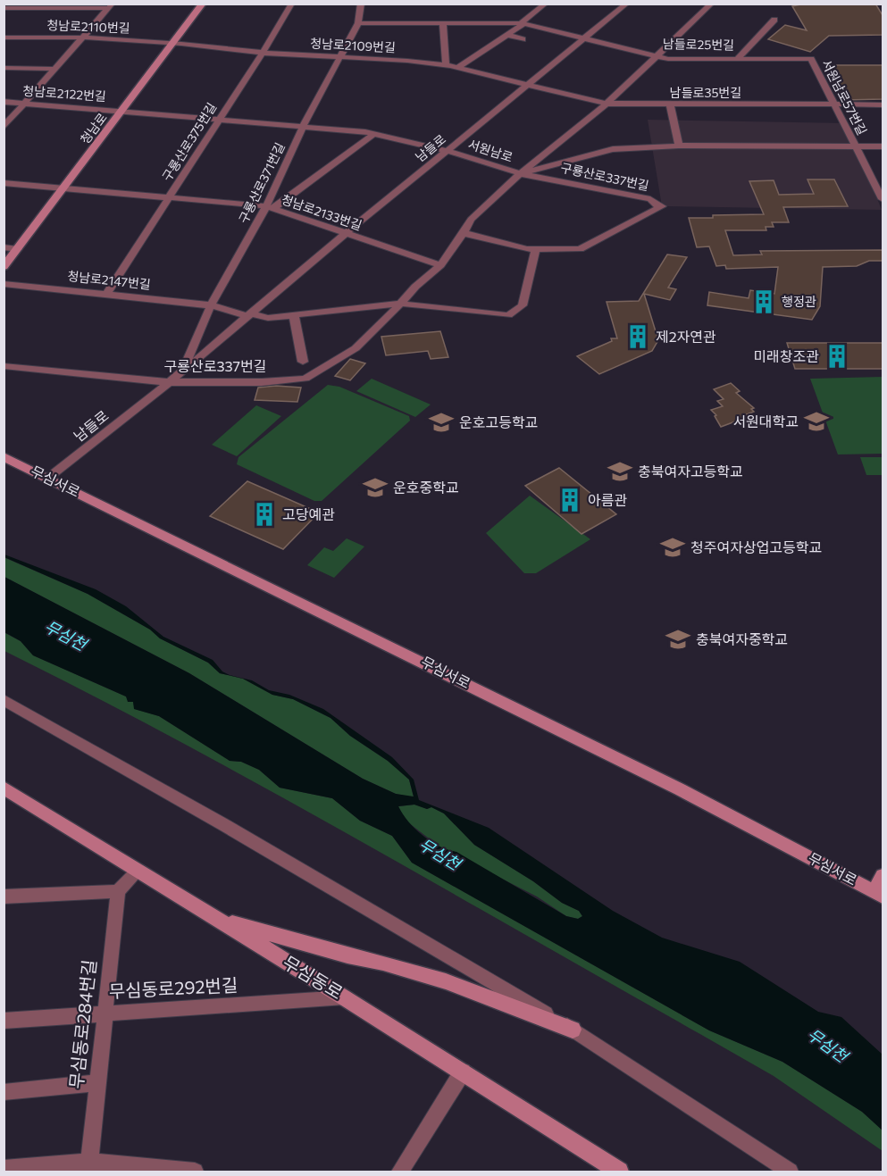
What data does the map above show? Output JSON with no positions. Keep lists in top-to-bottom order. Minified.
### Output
{"streets":{"street":["청남로2110번길","남들로25번길","청남로2109번길","남들로35번길","청남로2122번길","서원남로57번길","청남로","구룡산로375번길","남들로","서원남로","구룡산로337번길","구룡산로371번길","청남로2133번길","청남로2147번길","무심서로","무심동로","무심동로292번길","무심동로284번길"]},"crossings":[["청남로2110번길","청남로2109번길"],["청남로2110번길","청남로"],["남들로25번길","서원남로57번길"],["남들로25번길","남들로"],["남들로25번길","구룡산로337번길"],["남들로25번길","구룡산로371번길"],["청남로2109번길","남들로35번길"],["청남로2109번길","청남로"],["청남로2109번길","구룡산로375번길"],["청남로2109번길","남들로"],["청남로2109번길","구룡산로371번길"],["남들로35번길","서원남로57번길"],["남들로35번길","남들로"],["남들로35번길","구룡산로337번길"],["청남로2122번길","청남로"],["청남로2122번길","서원남로"],["서원남로57번길","서원남로"],["청남로","서원남로"],["청남로","청남로2133번길"],["구룡산로375번길","서원남로"],["구룡산로375번길","청남로2133번길"],["구룡산로375번길","청남로2147번길"],["남들로","서원남로"],["남들로","구룡산로337번길"],["남들로","구룡산로371번길"],["남들로","청남로2133번길"],["남들로","청남로2147번길"],["남들로","무심서로"],["서원남로","구룡산로337번길"],["서원남로","구룡산로371번길"],["구룡산로337번길","청남로2133번길"],["구룡산로371번길","청남로2133번길"],["구룡산로371번길","청남로2147번길"],["무심동로","무심동로292번길"],["무심동로292번길","무심동로284번길"]],"water":["무심천"],"places":{"building":["행정관","제2자연관","미래창조관","아름관","고당예관"],"school or university":["서원대학교","운호고등학교","충북여자고등학교","운호중학교","청주여자상업고등학교","충북여자중학교"]}}
